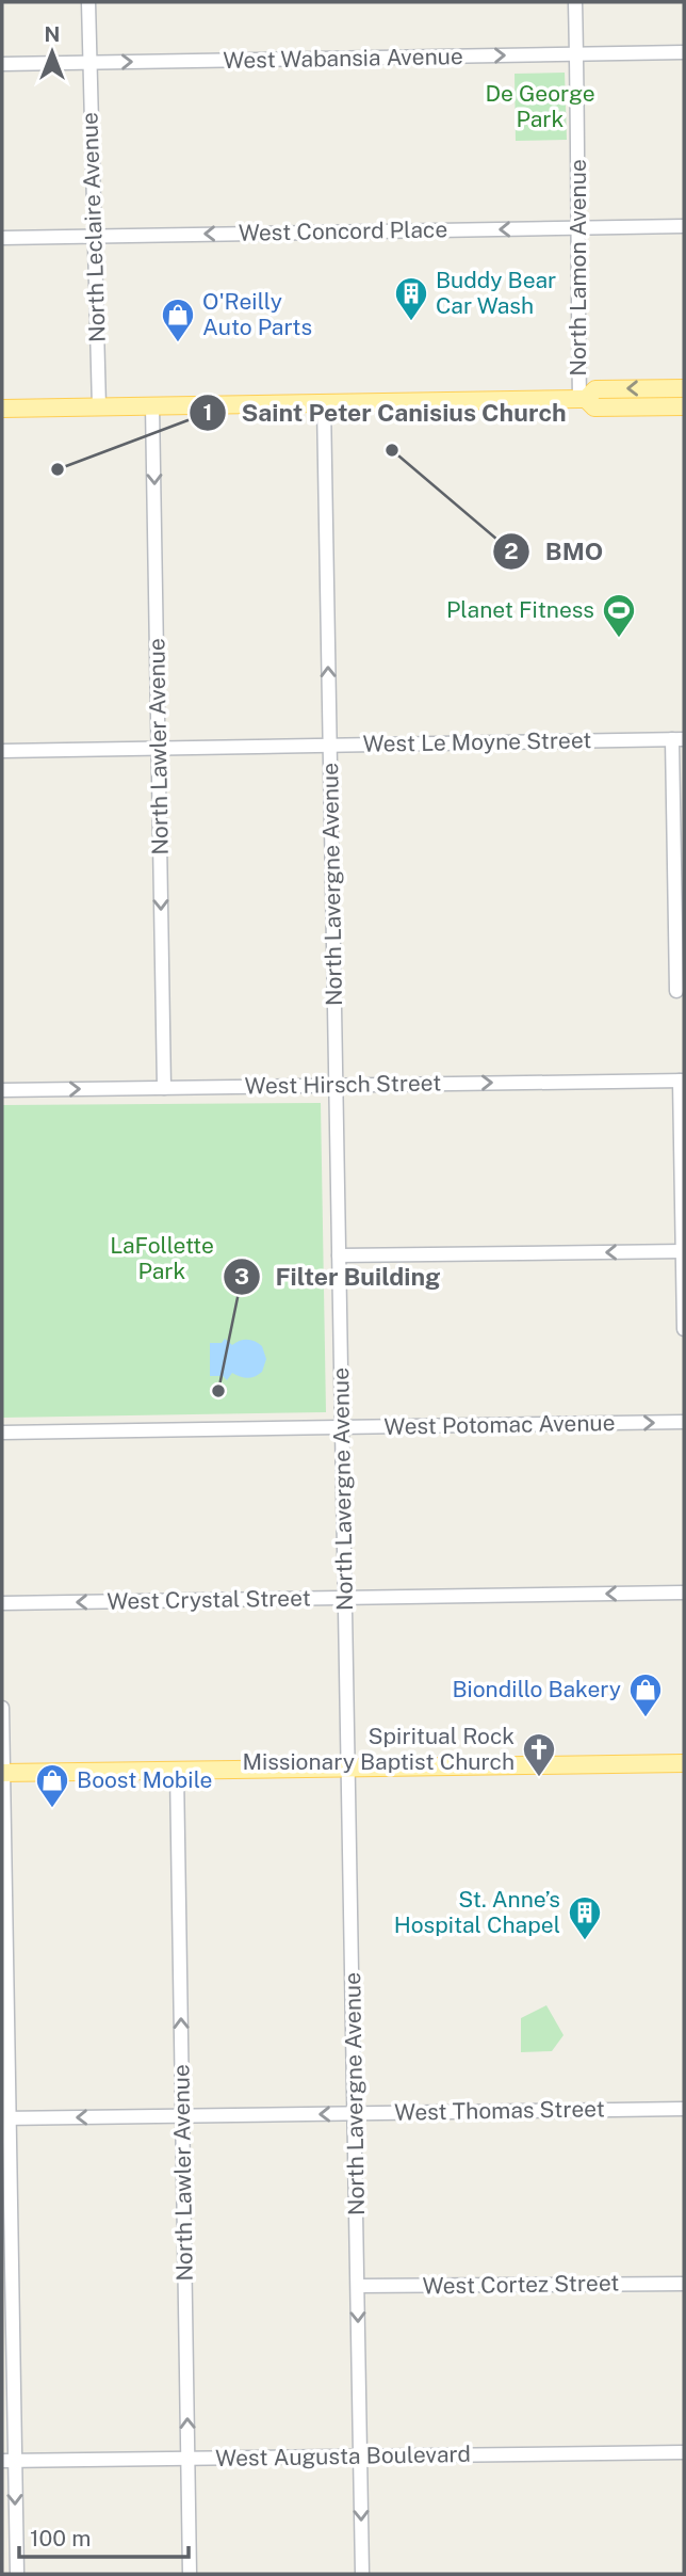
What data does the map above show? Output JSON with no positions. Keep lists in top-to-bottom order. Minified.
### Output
{"streets":{"street":["West Wabansia Avenue","North Leclaire Avenue","West Concord Place","North Lamon Avenue","West Le Moyne Street","North Lawler Avenue","North Lavergne Avenue","West Hirsch Street","West Potomac Avenue","West Crystal Street","West Thomas Street","West Cortez Street","West Augusta Boulevard"]},"crossings":[["West Wabansia Avenue","North Leclaire Avenue"],["West Wabansia Avenue","North Lamon Avenue"],["North Leclaire Avenue","West Concord Place"],["West Concord Place","North Lamon Avenue"],["West Le Moyne Street","North Lawler Avenue"],["West Le Moyne Street","North Lavergne Avenue"],["North Lawler Avenue","West Hirsch Street"],["North Lawler Avenue","West Thomas Street"],["North Lawler Avenue","West Augusta Boulevard"],["North Lavergne Avenue","West Hirsch Street"],["North Lavergne Avenue","West Potomac Avenue"],["North Lavergne Avenue","West Crystal Street"],["North Lavergne Avenue","West Thomas Street"],["North Lavergne Avenue","West Cortez Street"],["North Lavergne Avenue","West Augusta Boulevard"]],"one_way":["West Wabansia Avenue","West Concord Place","West Hirsch Street","West Potomac Avenue","West Crystal Street","West Thomas Street"],"parks":["De George Park","LaFollette Park"],"places":{"building":["Buddy Bear Car Wash","St. Anne’s Hospital Chapel"],"shop":["O'Reilly Auto Parts","Biondillo Bakery","Boost Mobile"],"other":["BMO","Saint Peter Canisius Church","Filter Building"],"sports":["Planet Fitness"],"church":["Spiritual Rock Missionary Baptist Church"]},"scale_bar":"100 m","north":"top"}
